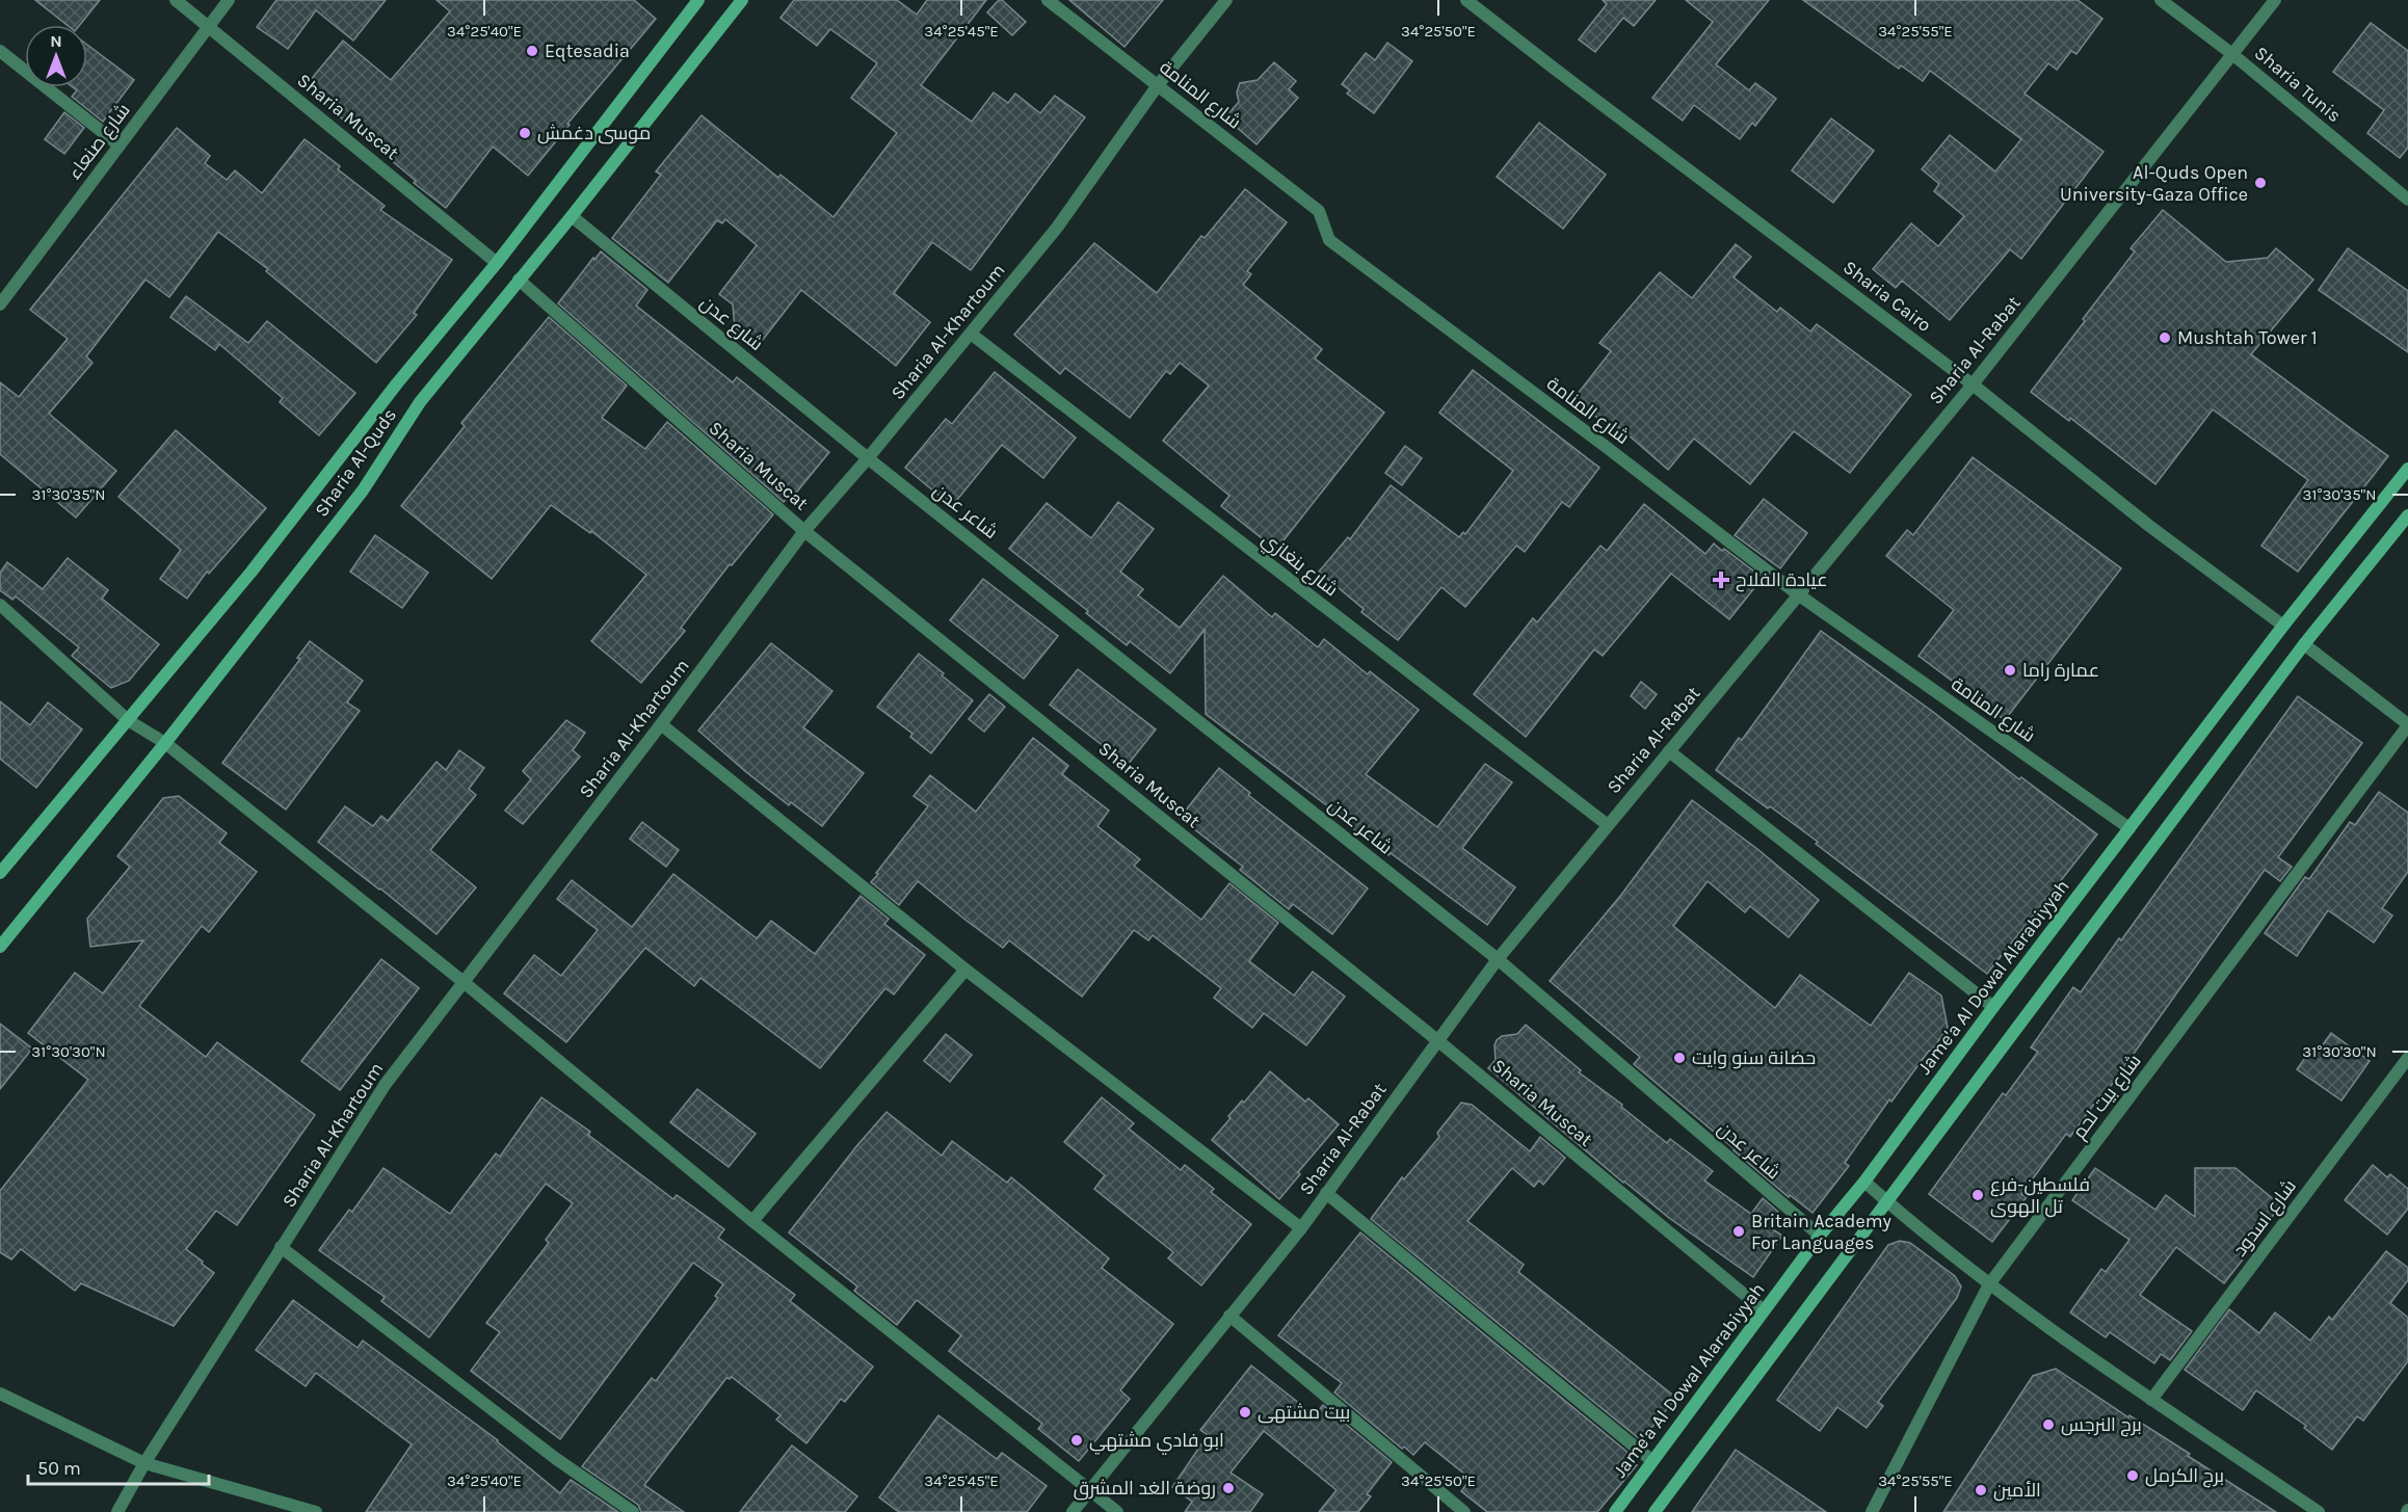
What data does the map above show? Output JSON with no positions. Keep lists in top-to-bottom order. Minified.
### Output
{"streets":{"main road":["Sharia Al-Quds","Jame'a Al Dowal Alarabiyyah"],"street":["Sharia Tunis","شارع المنامة","Sharia Muscat","شارع صنعاء","Sharia Cairo","شارع عدن","Sharia Al-Khartoum","Sharia Al-Rabat","شاعر عدن","شارع بنغازي","شارع بيت لحم","شارع اسدود"]},"crossings":[["Sharia Tunis","Sharia Al-Rabat"],["شارع المنامة","Sharia Al-Khartoum"],["شارع المنامة","Sharia Al-Rabat"],["شارع المنامة","Jame'a Al Dowal Alarabiyyah"],["Sharia Muscat","شارع صنعاء"],["Sharia Muscat","Sharia Al-Khartoum"],["Sharia Muscat","Sharia Al-Rabat"],["Sharia Muscat","Sharia Al-Quds"],["Sharia Muscat","Jame'a Al Dowal Alarabiyyah"],["Sharia Cairo","Sharia Al-Rabat"],["Sharia Cairo","Jame'a Al Dowal Alarabiyyah"],["شارع عدن","Sharia Al-Khartoum"],["شارع عدن","Sharia Al-Quds"],["شارع عدن","شاعر عدن"],["Sharia Al-Khartoum","شاعر عدن"],["Sharia Al-Khartoum","شارع بنغازي"],["Sharia Al-Rabat","شاعر عدن"],["Sharia Al-Rabat","شارع بنغازي"],["شاعر عدن","Jame'a Al Dowal Alarabiyyah"]],"places":{"other":["Eqtesadia","موسى دغمش","Al-Quds Open University-Gaza Office","Mushtah Tower 1","عمارة راما","حضانة سنو وايت","فلسطين-فرع تل الهوى","Britain Academy For Languages","بيت مشتهى","برج النرجس","ابو فادي مشتهي","برج الكرمل","روضة الغد المشرق","الأمين"],"health":["عيادة الفلاح"]},"scale_bar":"50 m","north":"top","coordinates":["34°25'40\"E","34°25'45\"E","34°25'50\"E","34°25'55\"E","31°30'35\"N","31°30'30\"N"]}
